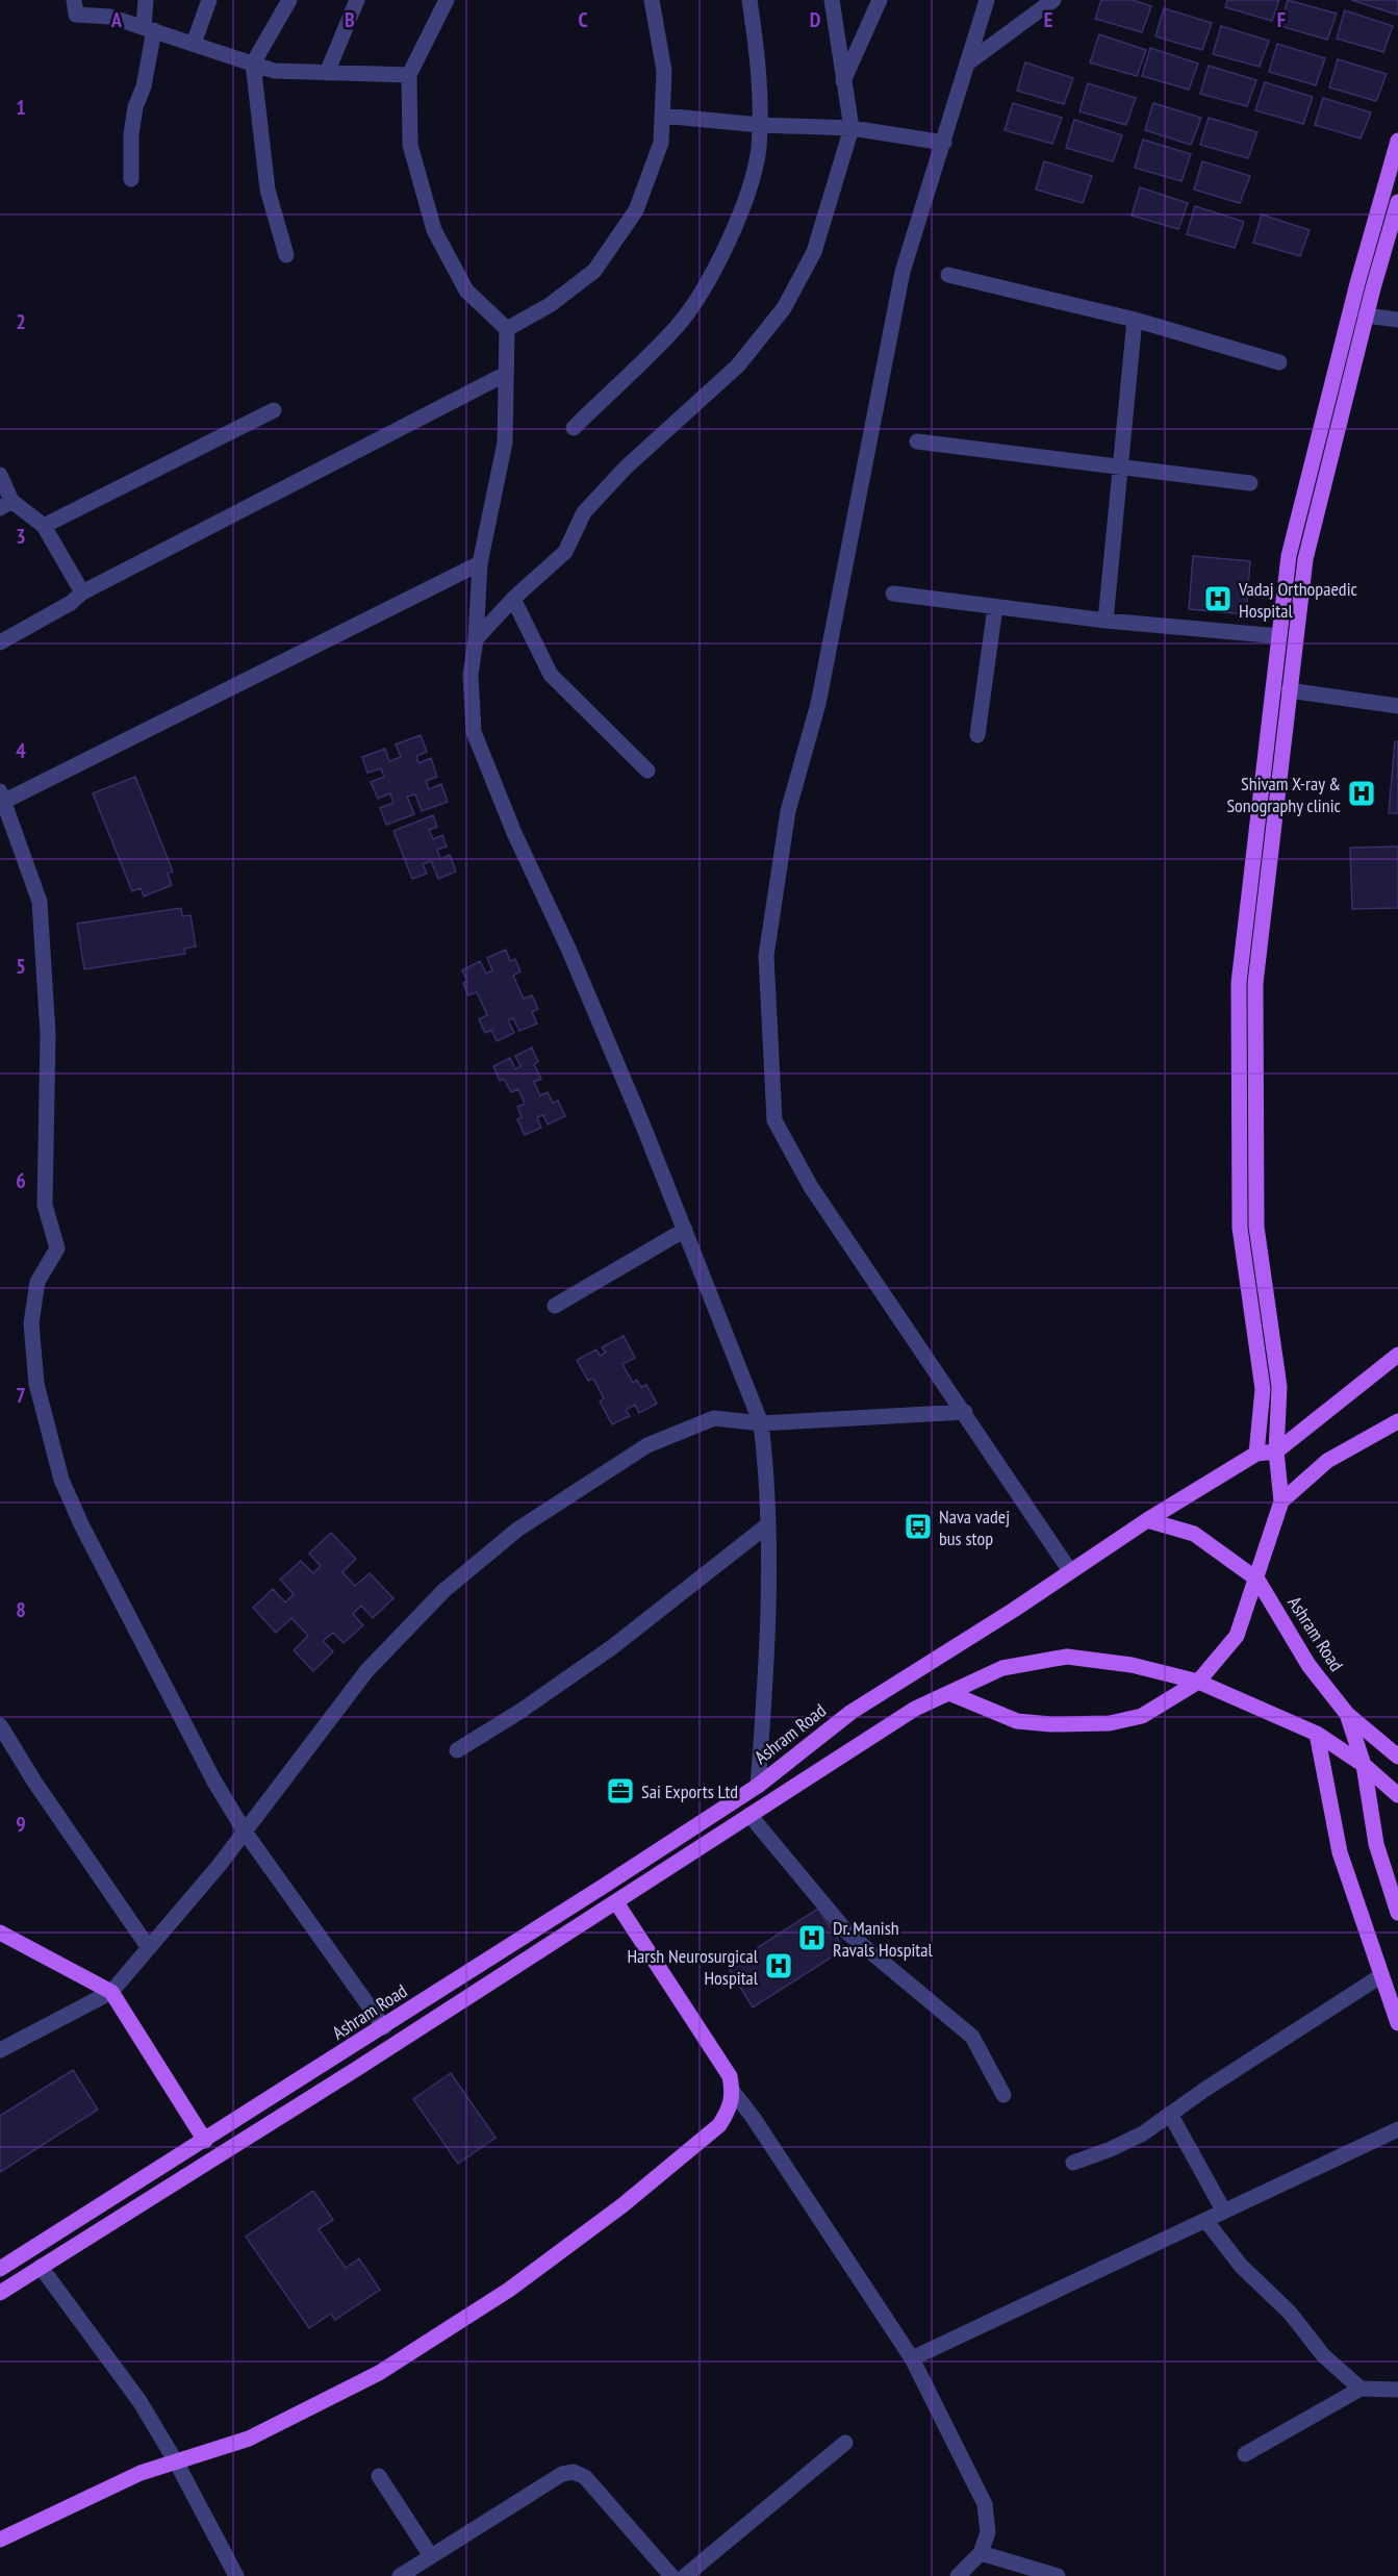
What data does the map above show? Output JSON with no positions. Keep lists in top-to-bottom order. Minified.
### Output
{"streets":{"main road":["Ashram Road"]},"places":{"hospital":["Vadaj Orthopaedic Hospital","Shivam X-ray & Sonography clinic","Dr. Manish Ravals Hospital","Harsh Neurosurgical Hospital"],"bus stop":["Nava vadej bus stop"],"office":["Sai Exports Ltd"]},"grid":{"columns":["A","B","C","D","E","F"],"rows":["1","2","3","4","5","6","7","8","9"]}}
